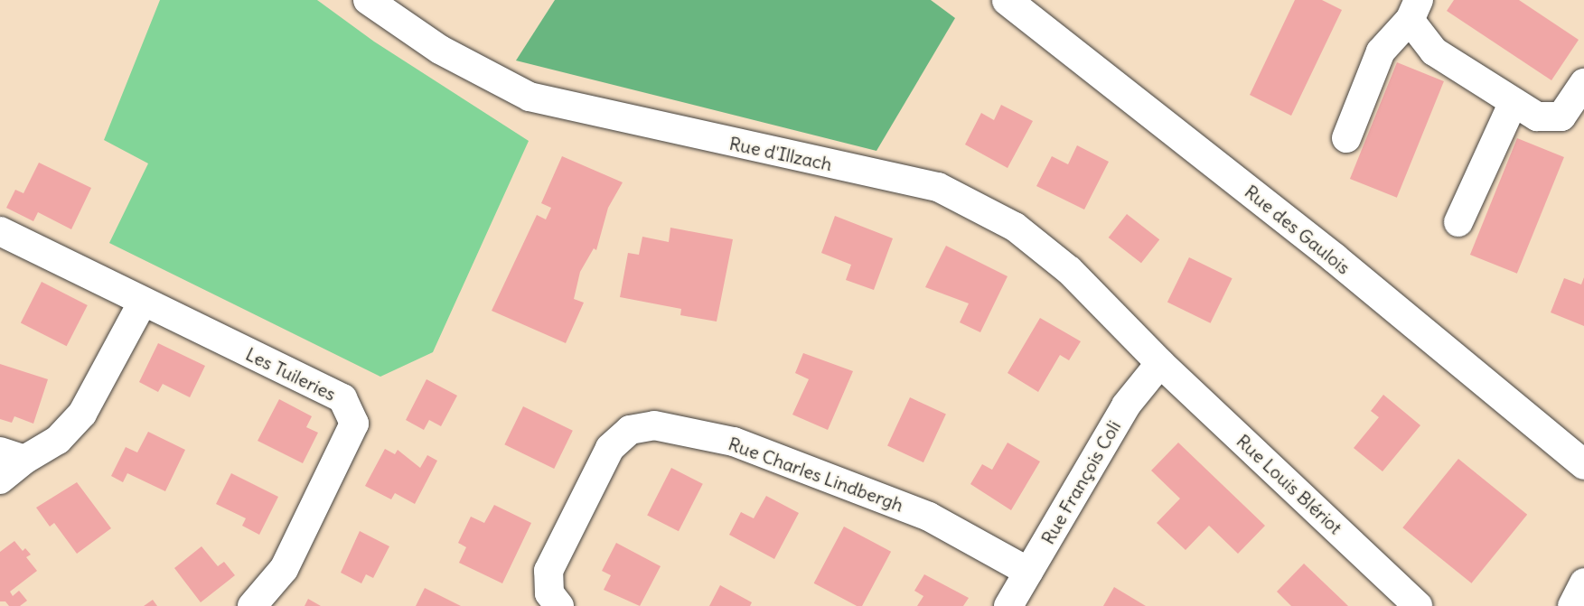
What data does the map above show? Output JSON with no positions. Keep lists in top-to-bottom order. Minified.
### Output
{"streets":{"main road":["Rue des Gaulois"],"street":["Rue d'Illzach","Les Tuileries","Rue Charles Lindbergh","Rue François Coli","Rue Louis Blériot"]},"crossings":[["Rue d'Illzach","Rue François Coli"],["Rue d'Illzach","Rue Louis Blériot"],["Rue Charles Lindbergh","Rue François Coli"],["Rue François Coli","Rue Louis Blériot"]]}
